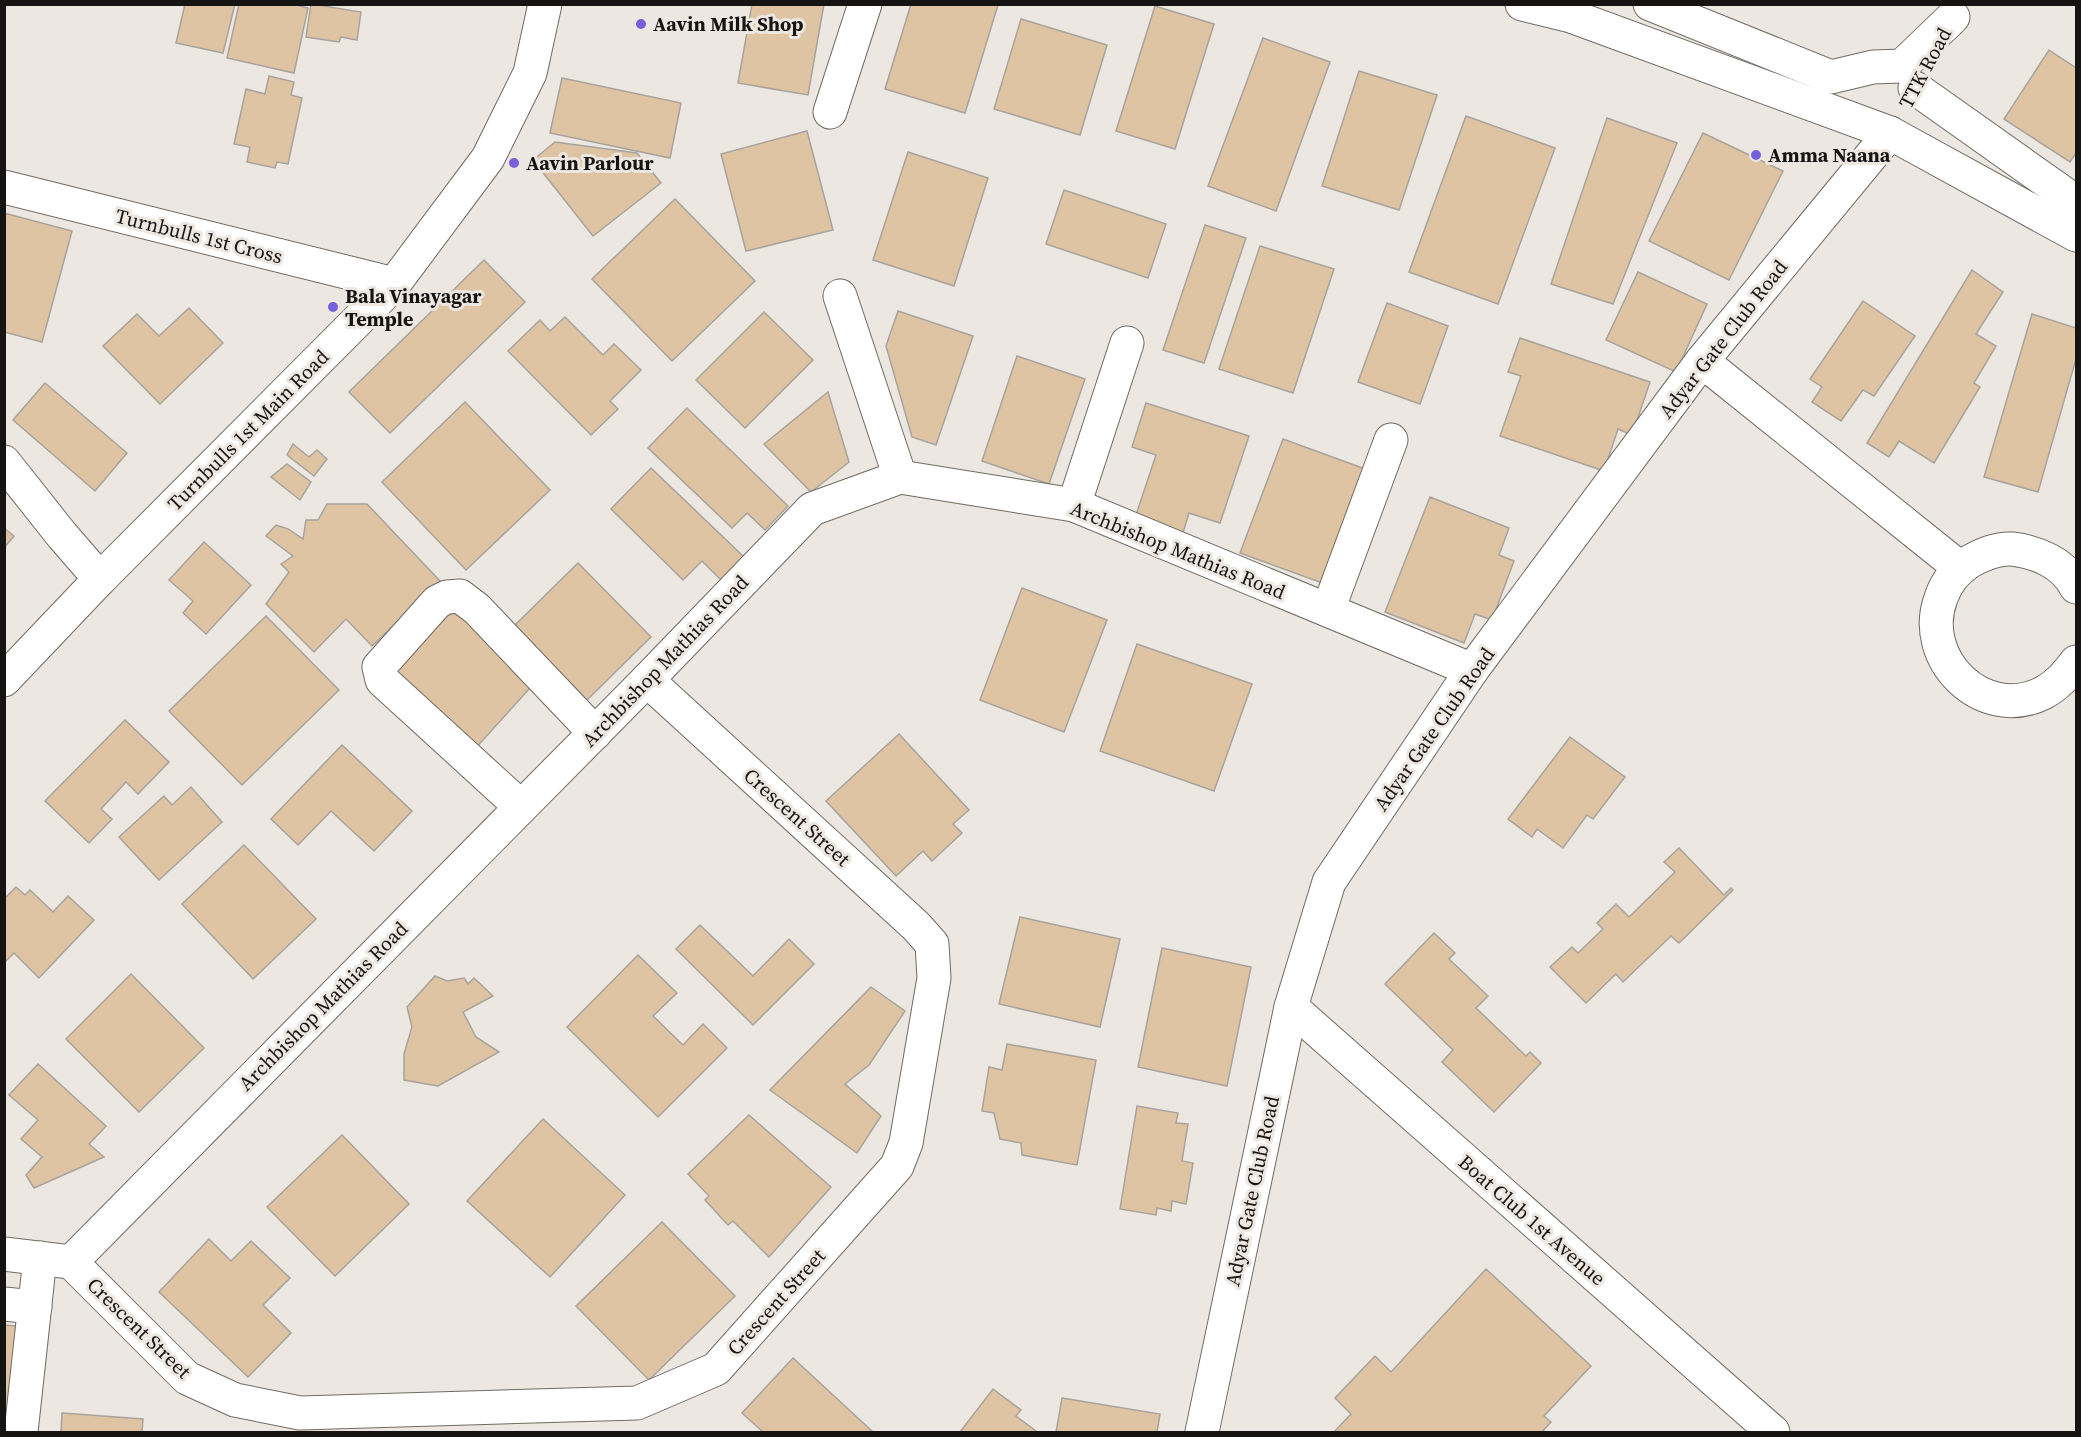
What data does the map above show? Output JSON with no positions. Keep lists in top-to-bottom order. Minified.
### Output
{"streets":{"street":["TTK Road","Turnbulls 1st Cross","Adyar Gate Club Road","Turnbulls 1st Main Road","Archbishop Mathias Road","Crescent Street","Boat Club 1st Avenue"]},"crossings":[["TTK Road","Adyar Gate Club Road"],["Turnbulls 1st Cross","Turnbulls 1st Main Road"],["Adyar Gate Club Road","Archbishop Mathias Road"],["Adyar Gate Club Road","Boat Club 1st Avenue"],["Archbishop Mathias Road","Crescent Street"]],"places":["Aavin Milk Shop","Amma Naana","Aavin Parlour","Bala Vinayagar Temple"]}
